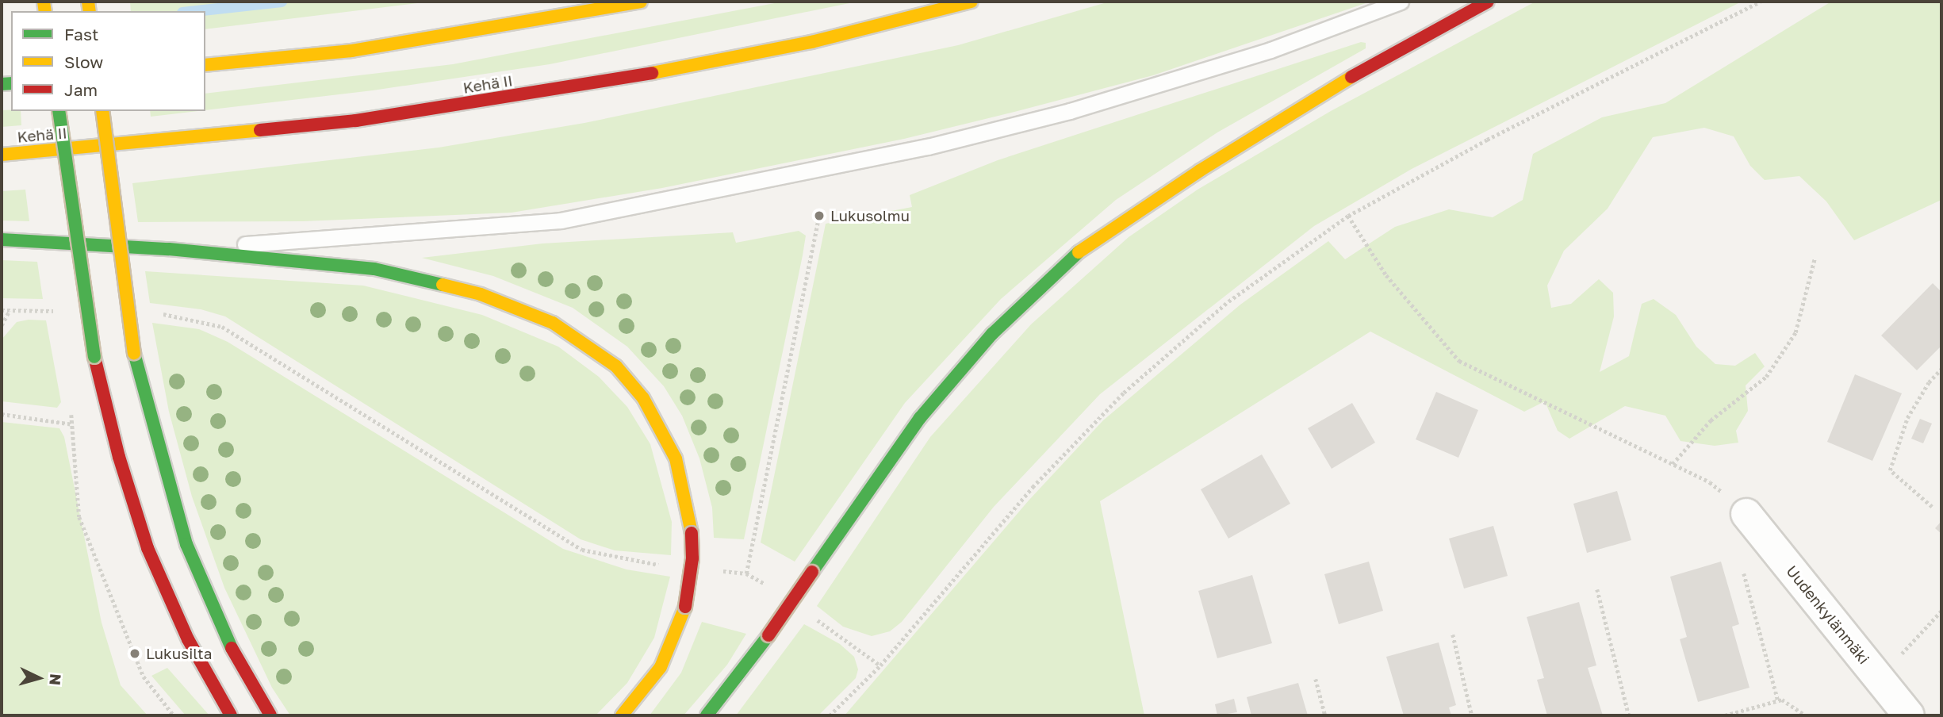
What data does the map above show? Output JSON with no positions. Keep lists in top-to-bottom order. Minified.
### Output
{"streets":{"highway":["Kehä II"],"street":["Uudenkylänmäki"]},"places":["Lukusolmu","Lukusilta"],"legend":["Fast","Slow","Jam"],"north":"right"}
